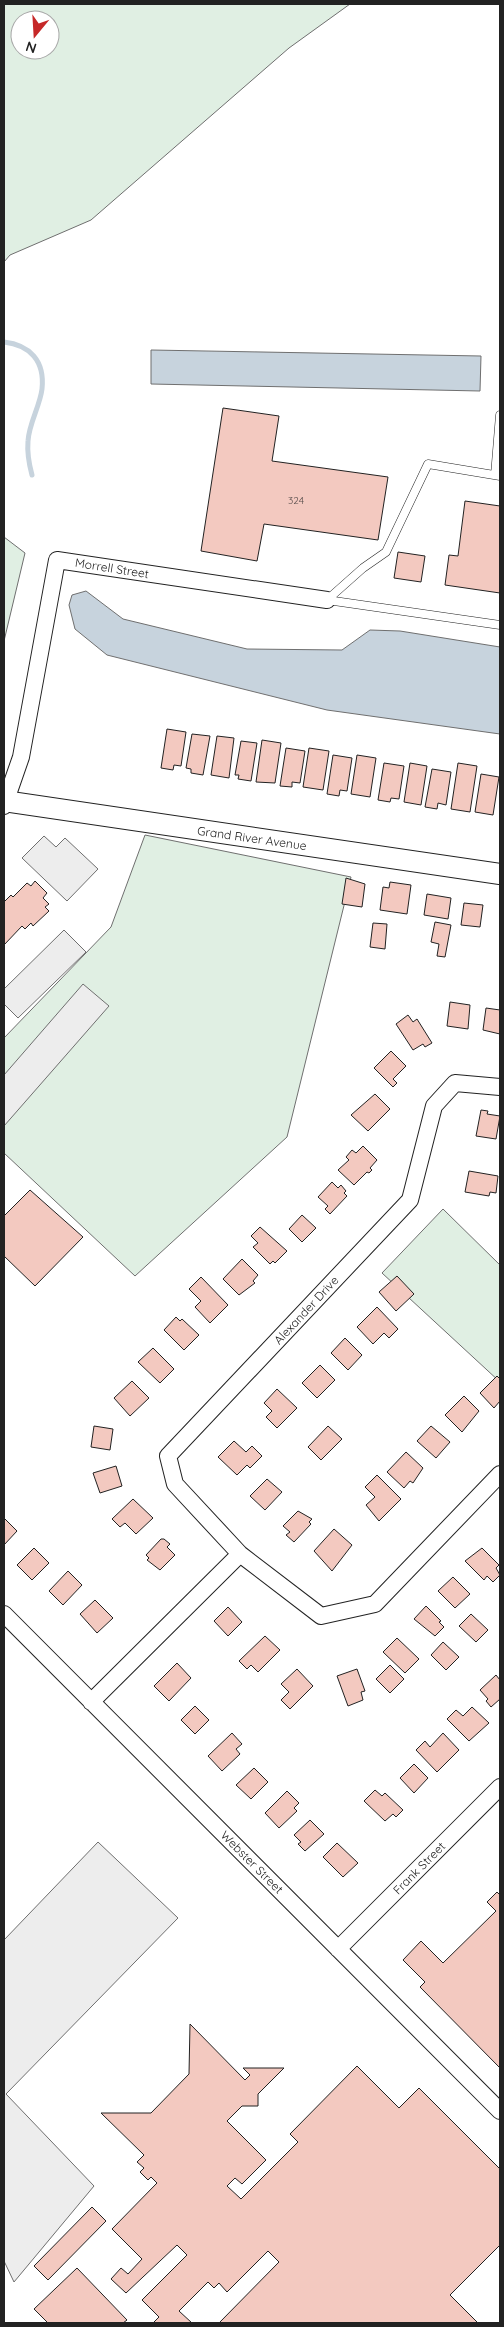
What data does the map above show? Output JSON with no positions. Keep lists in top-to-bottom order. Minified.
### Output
{"streets":{"street":["Morrell Street","Grand River Avenue","Alexander Drive","Webster Street","Frank Street"]},"crossings":[["Morrell Street","Grand River Avenue"],["Webster Street","Frank Street"]],"house_numbers":["324"],"north":"bottom"}
